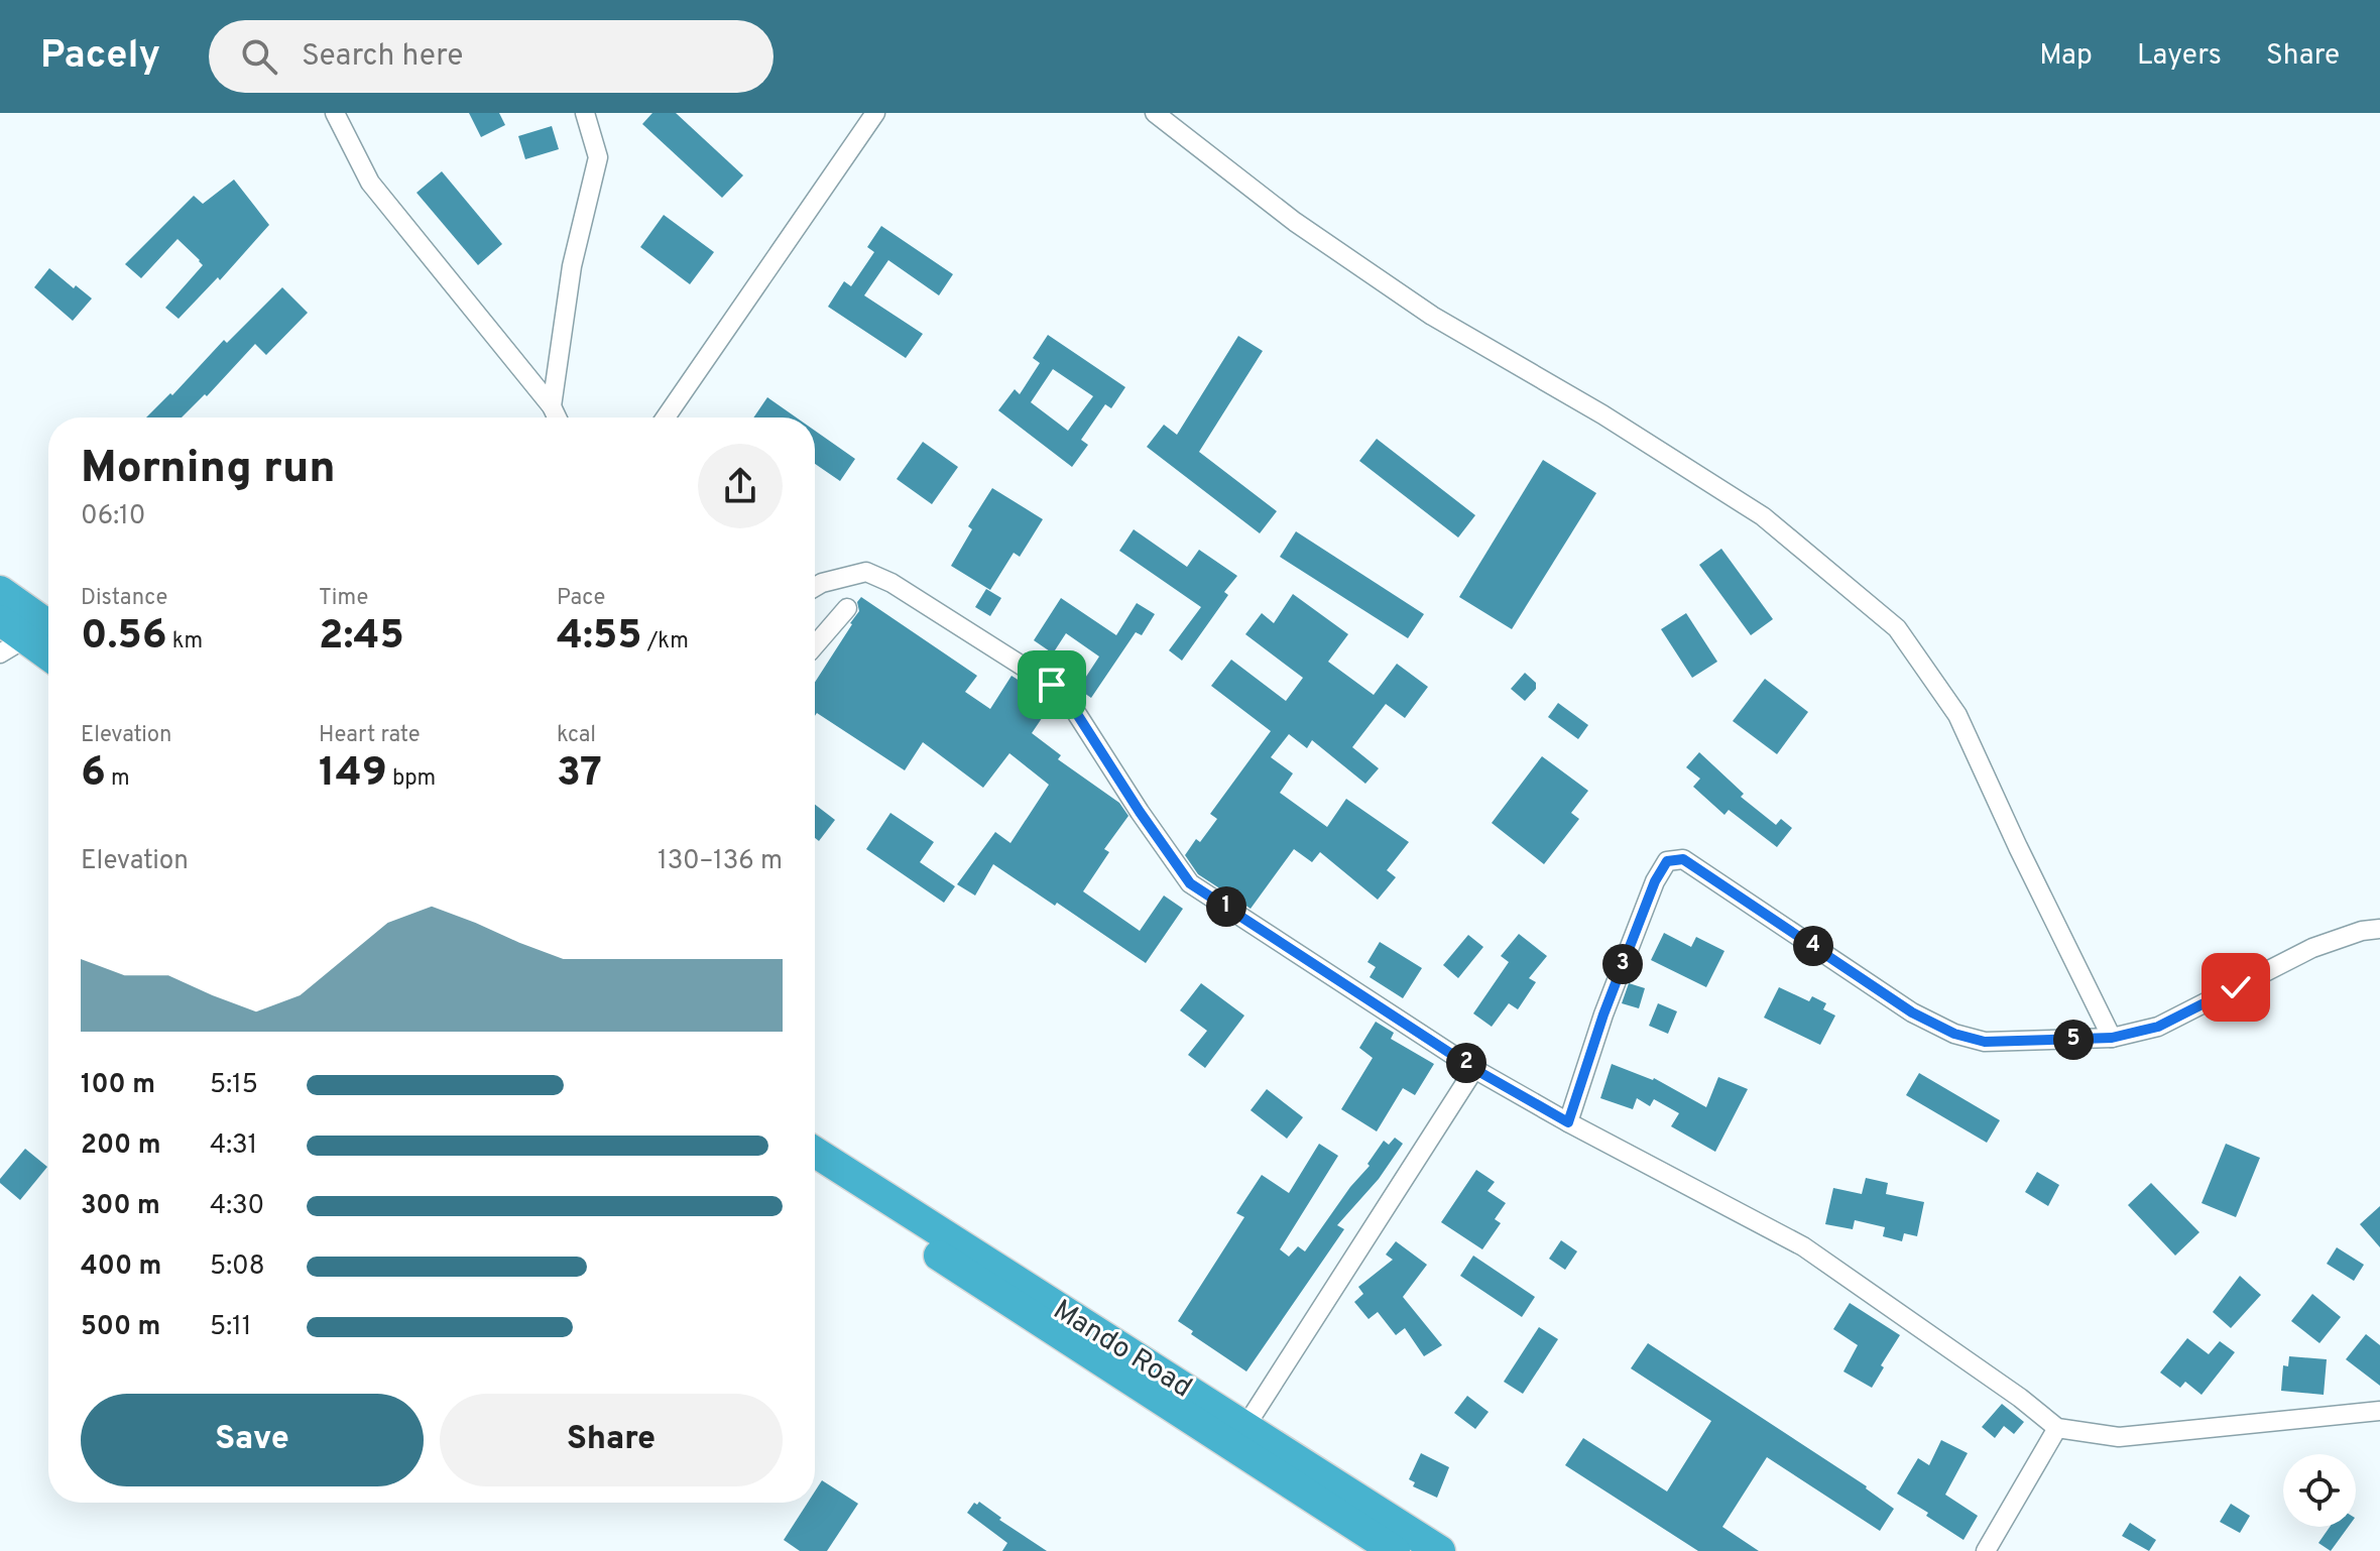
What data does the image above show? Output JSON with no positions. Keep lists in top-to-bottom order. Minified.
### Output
{"streets":{"highway":["Mando Road"]},"page":{"header":"Pacely","search":"Search here","nav":["Map","Layers","Share"],"heading":["Morning run","06:10"],"stats":[["Distance","0.56 km"],["Time","2:45"],["Pace","4:55 /km"],["Elevation","6 m"],["Heart rate","149 bpm"],["kcal","37"]],"chart":["Elevation","130–136 m"],"pins":["1","4","3","5","2"],"list":[{"name":"100 m","note":"5:15"},{"name":"200 m","note":"4:31"},{"name":"300 m","note":"4:30"},{"name":"400 m","note":"5:08"},{"name":"500 m","note":"5:11"}],"buttons":["Save","Share"]}}
